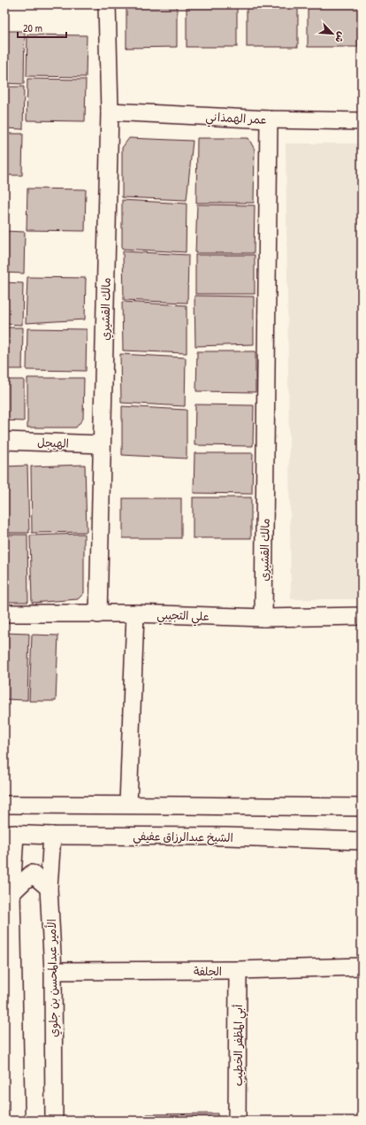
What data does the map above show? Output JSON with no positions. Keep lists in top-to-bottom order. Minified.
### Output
{"streets":{"street":["عمر الهمذاني","مالك القشيري","الهيجل","علي التجيبي","الشيخ عبدالرزاق عفيفي","الجلفة","الأمير عبدالمحسن بن جلوي","أبي المظفر الخطيب"]},"crossings":[["عمر الهمذاني","مالك القشيري"],["مالك القشيري","الهيجل"],["مالك القشيري","علي التجيبي"],["الشيخ عبدالرزاق عفيفي","الأمير عبدالمحسن بن جلوي"],["الجلفة","الأمير عبدالمحسن بن جلوي"],["الجلفة","أبي المظفر الخطيب"]],"scale_bar":"20 m","north":"bottom right"}
